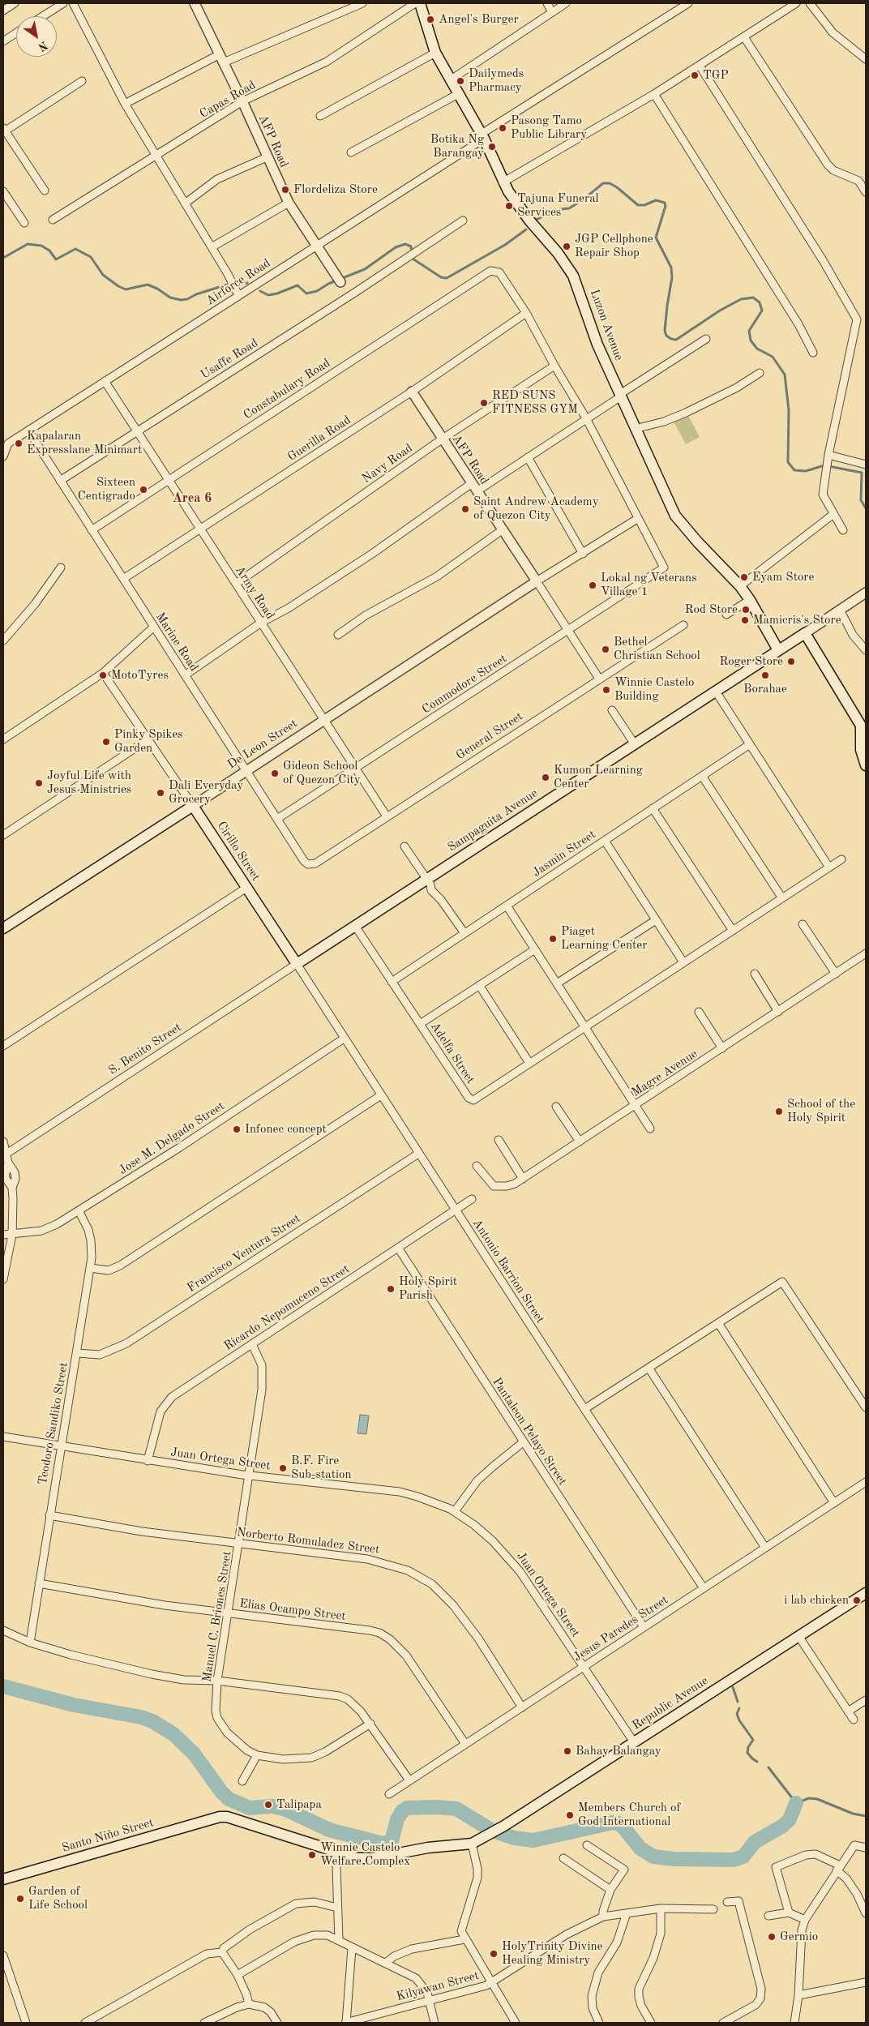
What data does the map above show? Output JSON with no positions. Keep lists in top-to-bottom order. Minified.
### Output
{"streets":{"main road":["Luzon Avenue","De Leon Street","Sampaguita Avenue","Cirillo Street","Republic Avenue","Santo Niño Street"],"street":["Capas Road","AFP Road","Airforce Road","Usaffe Road","Constabulary Road","Guerilla Road","Navy Road","Army Road","Marine Road","Commodore Street","General Street","Jasmin Street","S. Benito Street","Adelfa Street","Magre Avenue","Jose M. Delgado Street","Francisco Ventura Street","Antonio Barrion Street","Ricardo Nepomuceno Street","Teodoro Sandiko Street","Pantaleon Pelayo Street","Juan Ortega Street","Norberto Romuladez Street","Elias Ocampo Street","Manuel C. Briones Street","Jesus Paredes Street","Kilyawan Street"]},"crossings":[["Capas Road","AFP Road"],["AFP Road","Airforce Road"],["AFP Road","Guerilla Road"],["AFP Road","Navy Road"],["AFP Road","De Leon Street"],["Airforce Road","Luzon Avenue"],["Airforce Road","Army Road"],["Airforce Road","Marine Road"],["Luzon Avenue","Sampaguita Avenue"],["Usaffe Road","Army Road"],["Usaffe Road","Marine Road"],["Constabulary Road","Guerilla Road"],["Constabulary Road","Army Road"],["Constabulary Road","Marine Road"],["Guerilla Road","Army Road"],["Guerilla Road","Marine Road"],["Navy Road","Army Road"],["Army Road","Commodore Street"],["Army Road","General Street"],["Army Road","De Leon Street"],["Marine Road","Commodore Street"],["Marine Road","General Street"],["Marine Road","De Leon Street"],["De Leon Street","Cirillo Street"],["Sampaguita Avenue","Cirillo Street"],["Sampaguita Avenue","S. Benito Street"],["Sampaguita Avenue","Adelfa Street"],["Sampaguita Avenue","Antonio Barrion Street"],["Cirillo Street","S. Benito Street"],["Cirillo Street","Antonio Barrion Street"],["Jasmin Street","Adelfa Street"],["S. Benito Street","Antonio Barrion Street"],["Jose M. Delgado Street","Antonio Barrion Street"],["Jose M. Delgado Street","Teodoro Sandiko Street"],["Francisco Ventura Street","Antonio Barrion Street"],["Francisco Ventura Street","Teodoro Sandiko Street"],["Antonio Barrion Street","Ricardo Nepomuceno Street"],["Antonio Barrion Street","Jesus Paredes Street"],["Ricardo Nepomuceno Street","Pantaleon Pelayo Street"],["Ricardo Nepomuceno Street","Juan Ortega Street"],["Ricardo Nepomuceno Street","Manuel C. Briones Street"],["Teodoro Sandiko Street","Juan Ortega Street"],["Teodoro Sandiko Street","Norberto Romuladez Street"],["Teodoro Sandiko Street","Elias Ocampo Street"],["Pantaleon Pelayo Street","Jesus Paredes Street"],["Juan Ortega Street","Manuel C. Briones Street"],["Juan Ortega Street","Jesus Paredes Street"],["Juan Ortega Street","Republic Avenue"],["Norberto Romuladez Street","Manuel C. Briones Street"],["Norberto Romuladez Street","Jesus Paredes Street"],["Elias Ocampo Street","Manuel C. Briones Street"],["Elias Ocampo Street","Jesus Paredes Street"]],"districts":["Area 6"],"places":["Angel's Burger","TGP","Dailymeds Pharmacy","Pasong Tamo Public Library","Botika Ng Barangay","Flordeliza Store","Tajuna Funeral Services","JGP Cellphone Repair Shop","RED SUNS FITNESS GYM","Kapalaran Expresslane Minimart","Sixteen Centigrado","Saint Andrew Academy of Quezon City","Eyam Store","Lokal ng Veterans Village 1","Rod Store","Mamicris's Store","Bethel Christian School","Roger Store","MotoTyres","Borahae","Winnie Castelo Building","Pinky Spikes Garden","Gideon School of Quezon City","Kumon Learning Center","Joyful Life with Jesus Ministries","Dali Everyday Grocery","Piaget Learning Center","School of the Holy Spirit","Infonec concept","Holy Spirit Parish","B.F. Fire Sub-station","i lab chicken","Bahay Balangay","Talipapa","Members Church of God International","Winnie Castelo Welfare Complex","Garden of Life School","Germio","HolyTrinity Divine Healing Ministry"],"north":"bottom right"}
